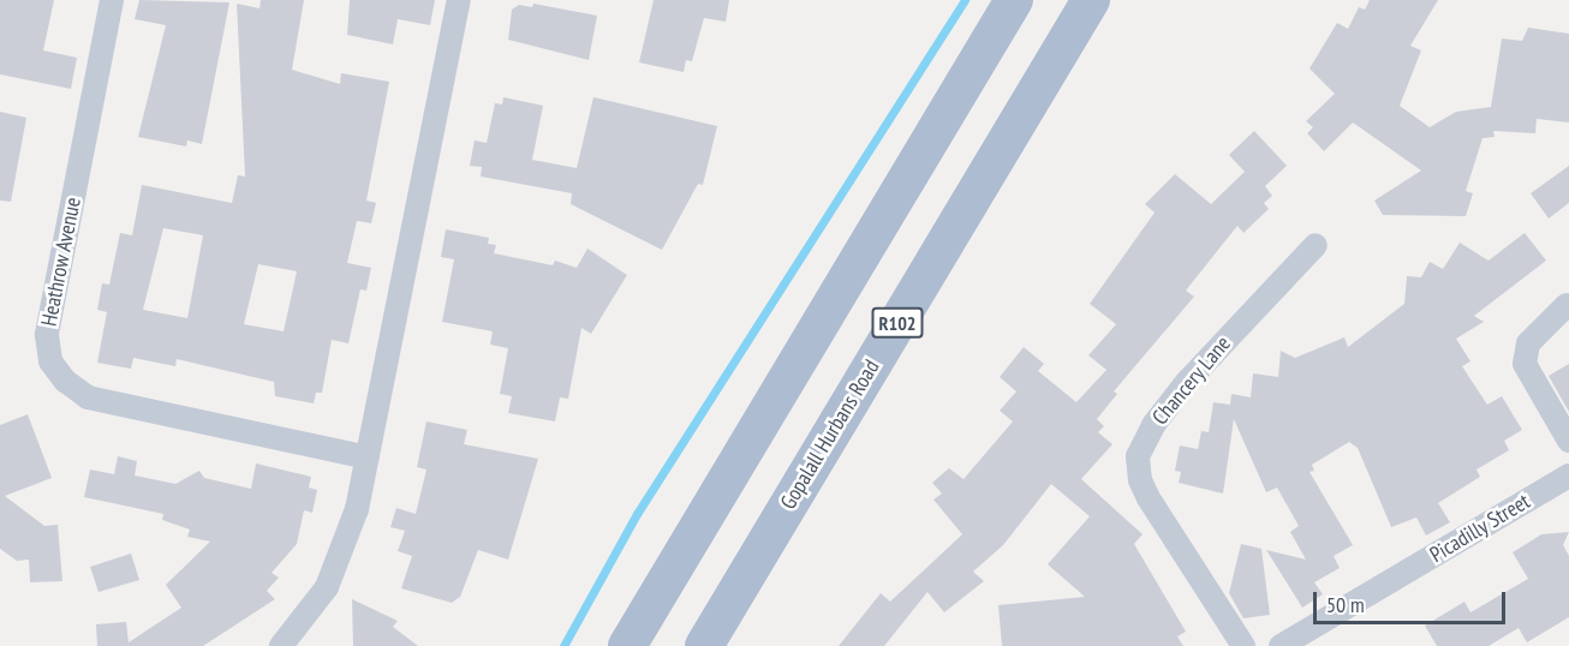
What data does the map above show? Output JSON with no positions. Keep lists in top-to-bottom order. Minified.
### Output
{"streets":{"main road":["R102","Gopalall Hurbans Road"],"street":["Heathrow Avenue","Chancery Lane","Picadilly Street"]},"scale_bar":"50 m"}
